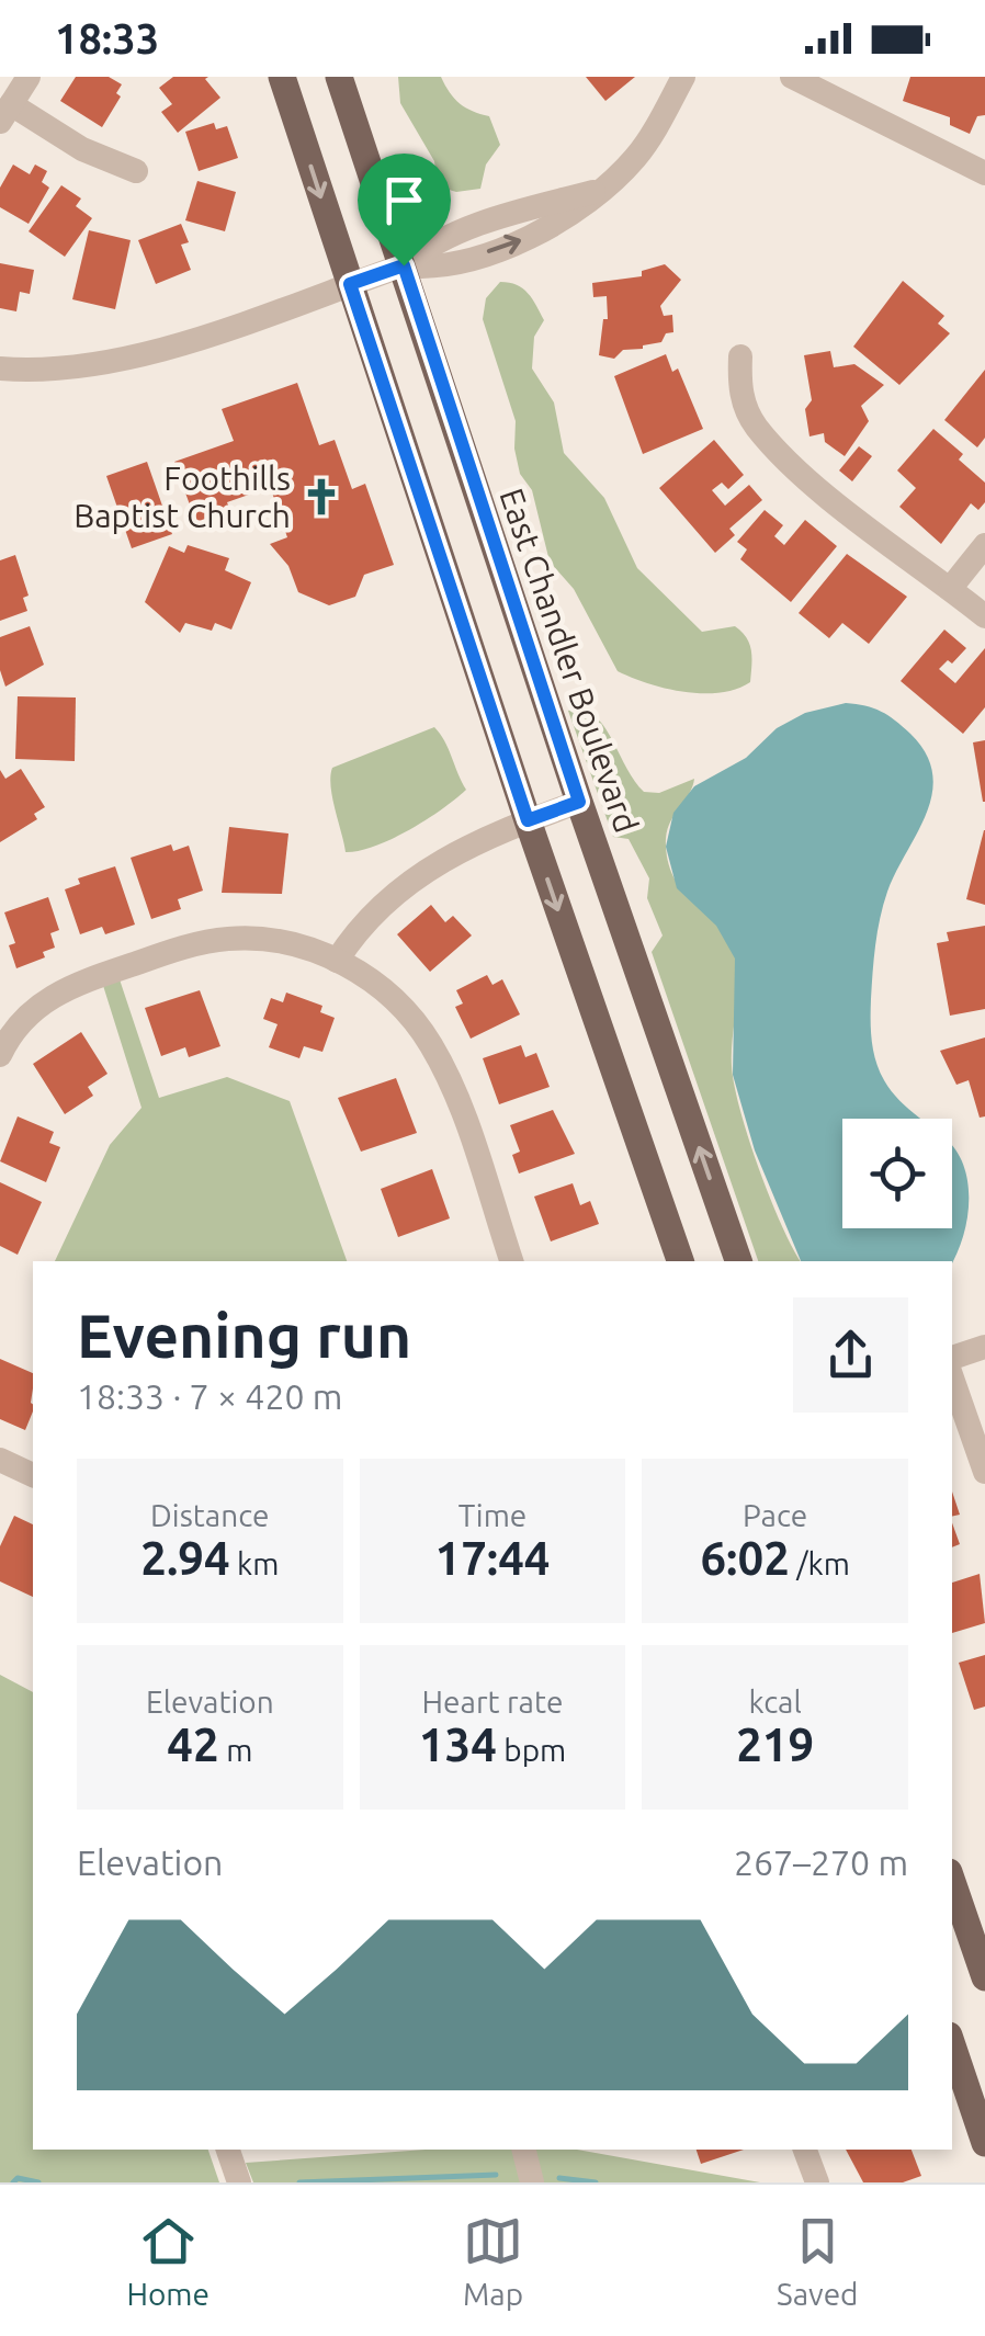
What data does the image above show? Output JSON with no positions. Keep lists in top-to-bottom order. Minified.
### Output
{"streets":{"main road":["East Chandler Boulevard"]},"places":{"church":["Foothills Baptist Church"]},"page":{"status":"18:33","heading":["Evening run","18:33 · 7 × 420 m"],"stats":[["Distance","2.94 km"],["Time","17:44"],["Pace","6:02 /km"],["Elevation","42 m"],["Heart rate","134 bpm"],["kcal","219"]],"chart":["Elevation","267–270 m"],"tabs":["Home","Map","Saved"]}}
